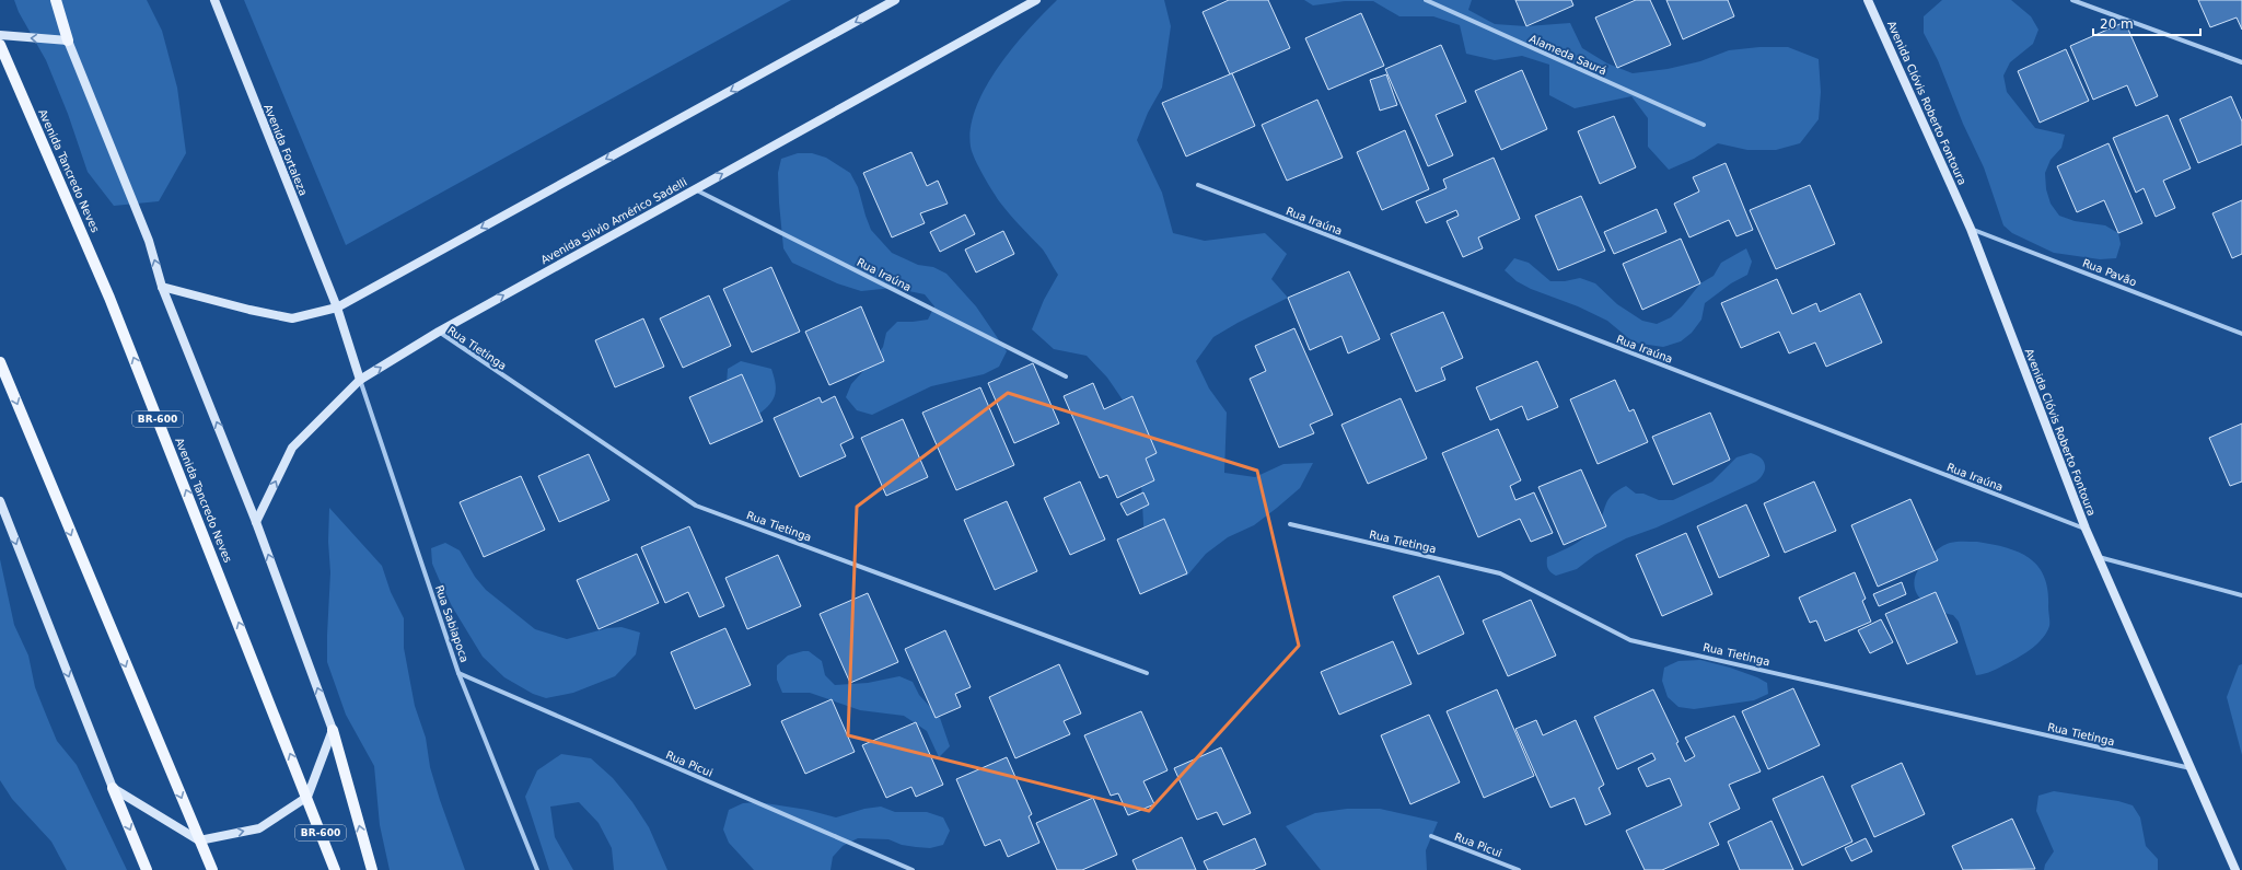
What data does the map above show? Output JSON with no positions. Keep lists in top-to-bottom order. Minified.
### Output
{"streets":{"main road":["Avenida Clóvis Roberto Fontoura","Avenida Fortaleza","Avenida Tancredo Neves","Avenida Silvio Américo Sadelli","BR-600"],"street":["Alameda Saurá","Rua Iraúna","Rua Pavão","Rua Tietinga","Rua Sabiapoca","Rua Picui"]},"crossings":[["Avenida Clóvis Roberto Fontoura","Rua Iraúna"],["Avenida Clóvis Roberto Fontoura","Rua Pavão"],["Avenida Clóvis Roberto Fontoura","Rua Tietinga"],["Avenida Fortaleza","Avenida Silvio Américo Sadelli"],["Avenida Fortaleza","Rua Sabiapoca"],["Avenida Silvio Américo Sadelli","Rua Iraúna"],["Avenida Silvio Américo Sadelli","Rua Tietinga"],["Avenida Silvio Américo Sadelli","Rua Sabiapoca"],["Rua Sabiapoca","Rua Picui"]],"scale_bar":"20 m"}
